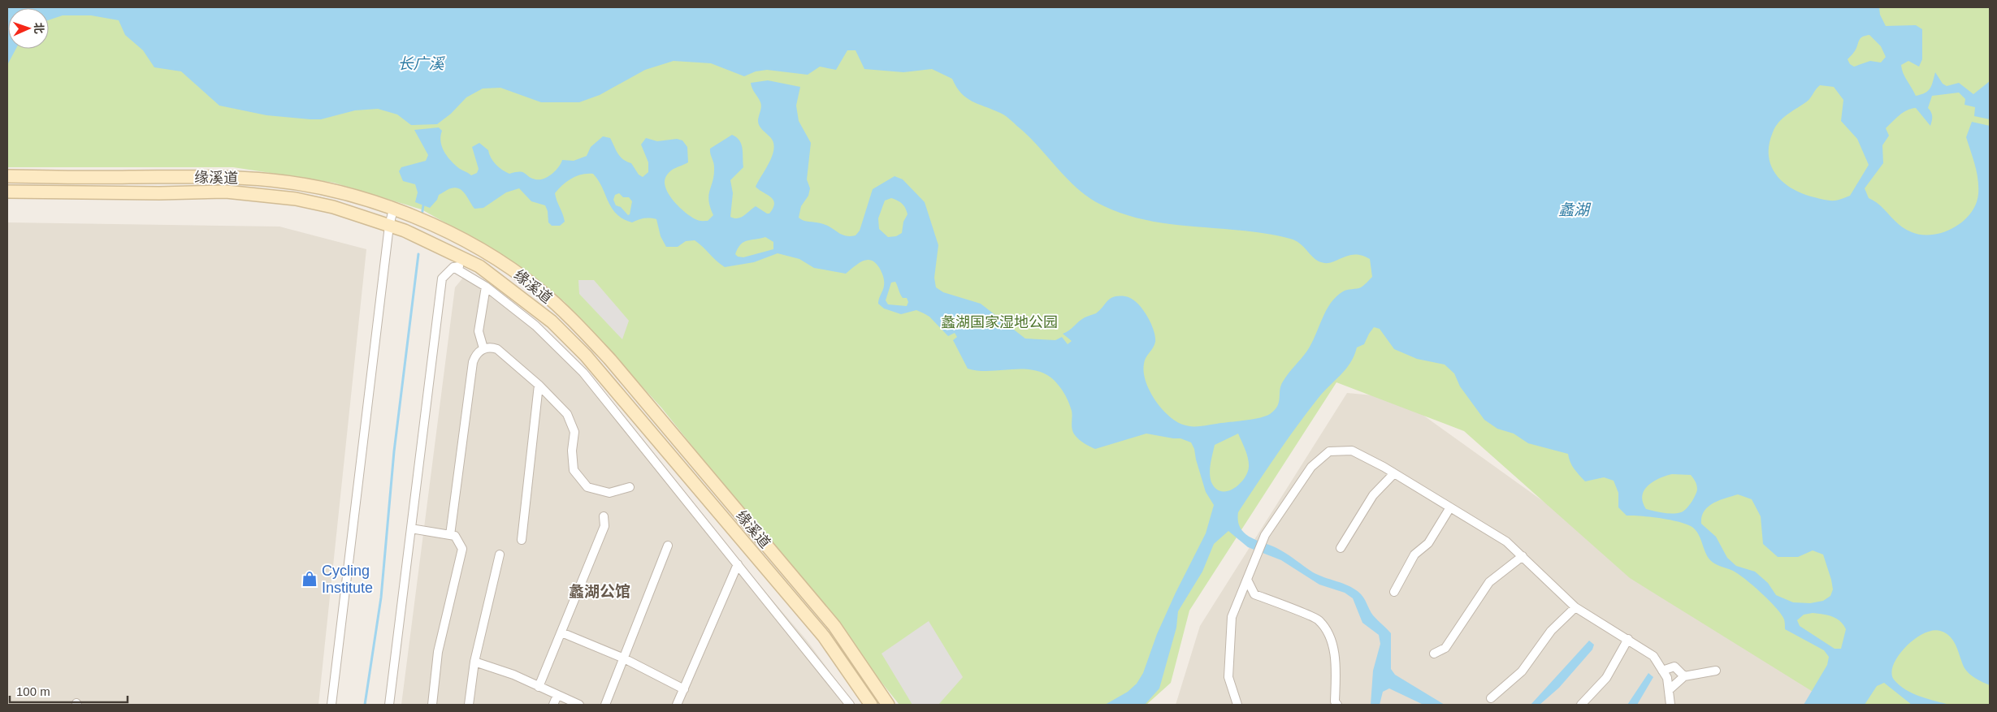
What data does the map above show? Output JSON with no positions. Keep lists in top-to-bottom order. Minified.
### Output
{"streets":{"main road":["缘溪道"]},"districts":["蠡湖公馆"],"water":["长广溪","蠡湖"],"parks":["蠡湖国家湿地公园"],"places":{"shop":["Cycling Institute"]},"scale_bar":"100 m","north":"right"}
